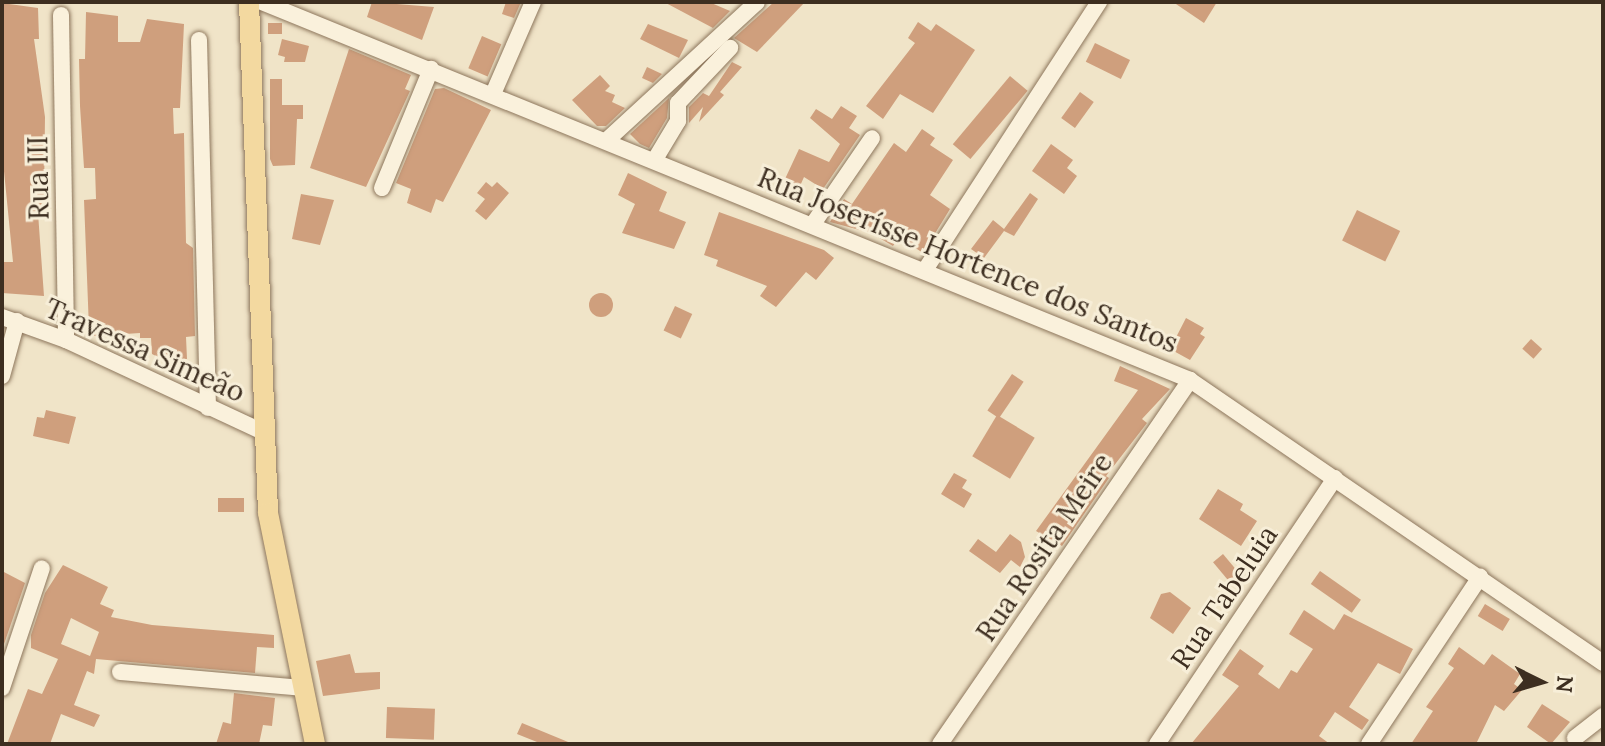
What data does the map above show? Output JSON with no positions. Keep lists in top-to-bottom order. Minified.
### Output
{"streets":{"street":["Rua III","Rua Joserísse Hortence dos Santos","Travessa Simeão","Rua Rosita Meire","Rua Tabeluia"]},"crossings":[["Rua III","Travessa Simeão"],["Rua Joserísse Hortence dos Santos","Rua Rosita Meire"],["Rua Joserísse Hortence dos Santos","Rua Tabeluia"]],"north":"right"}
